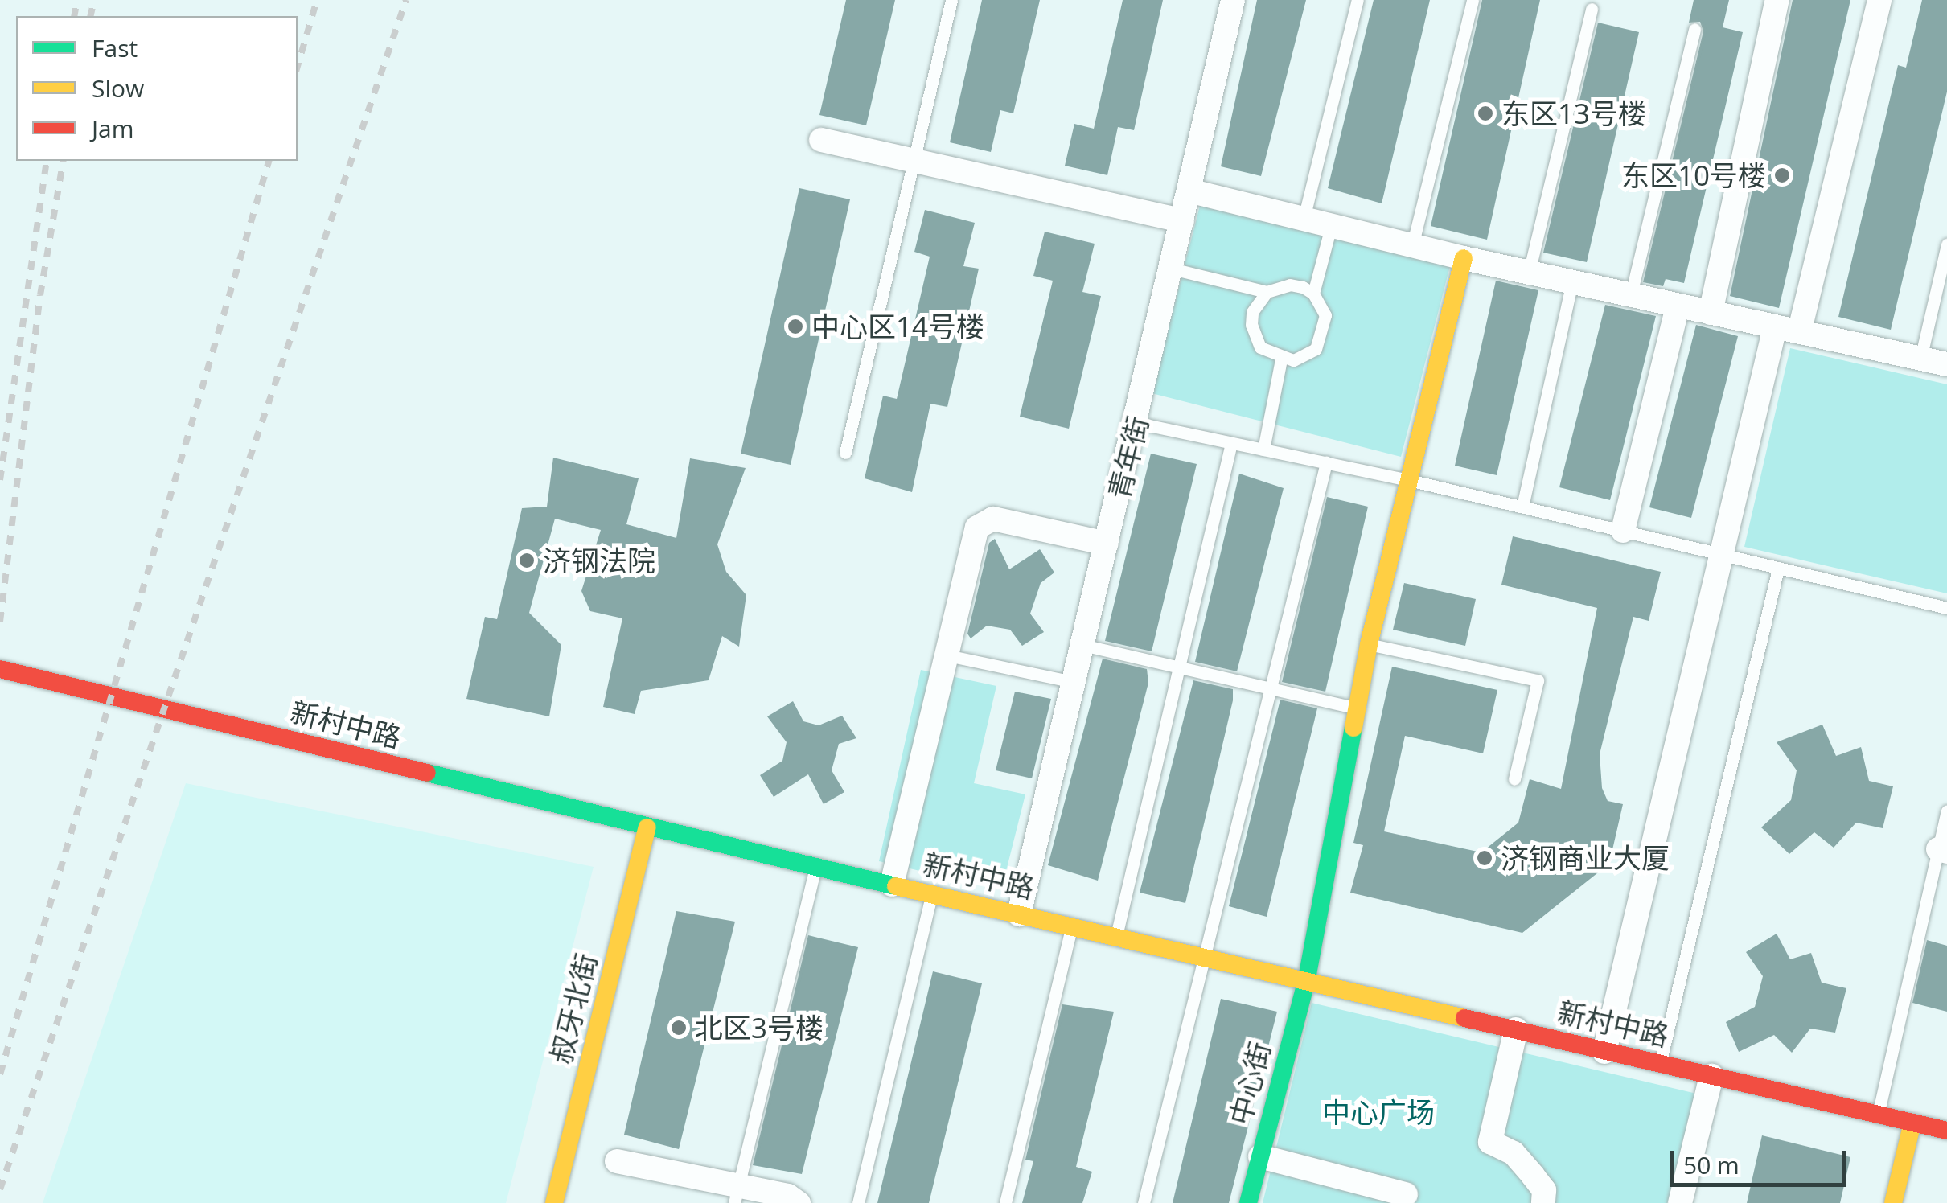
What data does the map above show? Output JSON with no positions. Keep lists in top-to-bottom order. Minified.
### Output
{"streets":{"street":["青年街","新村中路","叔牙北街","中心街"]},"crossings":[["青年街","新村中路"],["新村中路","叔牙北街"],["新村中路","中心街"]],"parks":["中心广场"],"places":["东区13号楼","东区10号楼","中心区14号楼","济钢法院","济钢商业大厦","北区3号楼"],"legend":["Fast","Slow","Jam"],"scale_bar":"50 m"}
